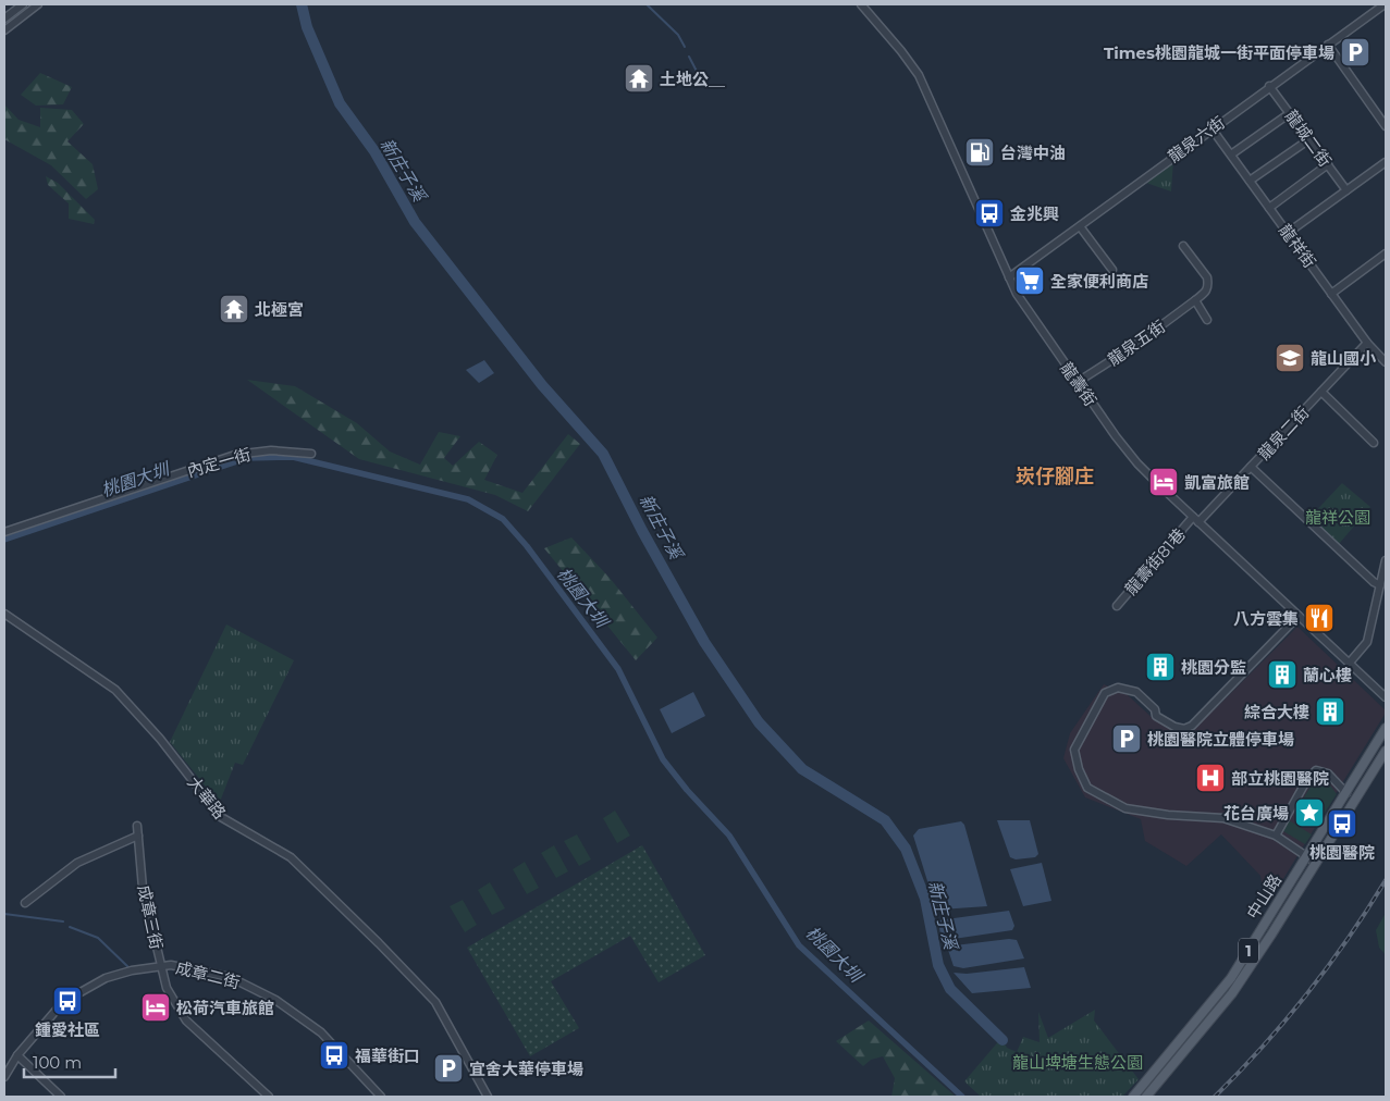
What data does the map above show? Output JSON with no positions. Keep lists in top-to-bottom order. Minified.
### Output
{"streets":{"main road":["中山路","1"],"street":["龍城二街","龍泉六街","龍祥街","龍泉五街","龍壽街","龍泉二街","內定一街","龍壽街81巷","大華路","成章三街","成章二街"]},"crossings":[["龍城二街","龍泉六街"],["龍泉六街","龍祥街"],["龍泉六街","龍壽街"],["龍祥街","龍泉二街"],["龍泉五街","龍壽街"],["龍壽街","龍泉二街"],["龍壽街","龍壽街81巷"],["龍泉二街","龍壽街81巷"],["成章三街","成章二街"]],"districts":["崁仔腳庄"],"water":["新庄子溪","桃園大圳"],"parks":["龍祥公園","龍山埤塘生態公園"],"places":{"parking":["Times桃園龍城一街平面停車場","桃園醫院立體停車場","宜舍大華停車場"],"temple":["土地公＿","北極宮"],"fuel station":["台灣中油"],"bus stop":["金兆興","桃園醫院","鍾愛社區","福華街口"],"supermarket":["全家便利商店"],"school or university":["龍山國小"],"hotel":["凱富旅館","松荷汽車旅館"],"restaurant":["八方雲集"],"building":["桃園分監","蘭心樓","綜合大樓"],"hospital":["部立桃園醫院"],"place":["花台廣場"]},"scale_bar":"100 m"}
